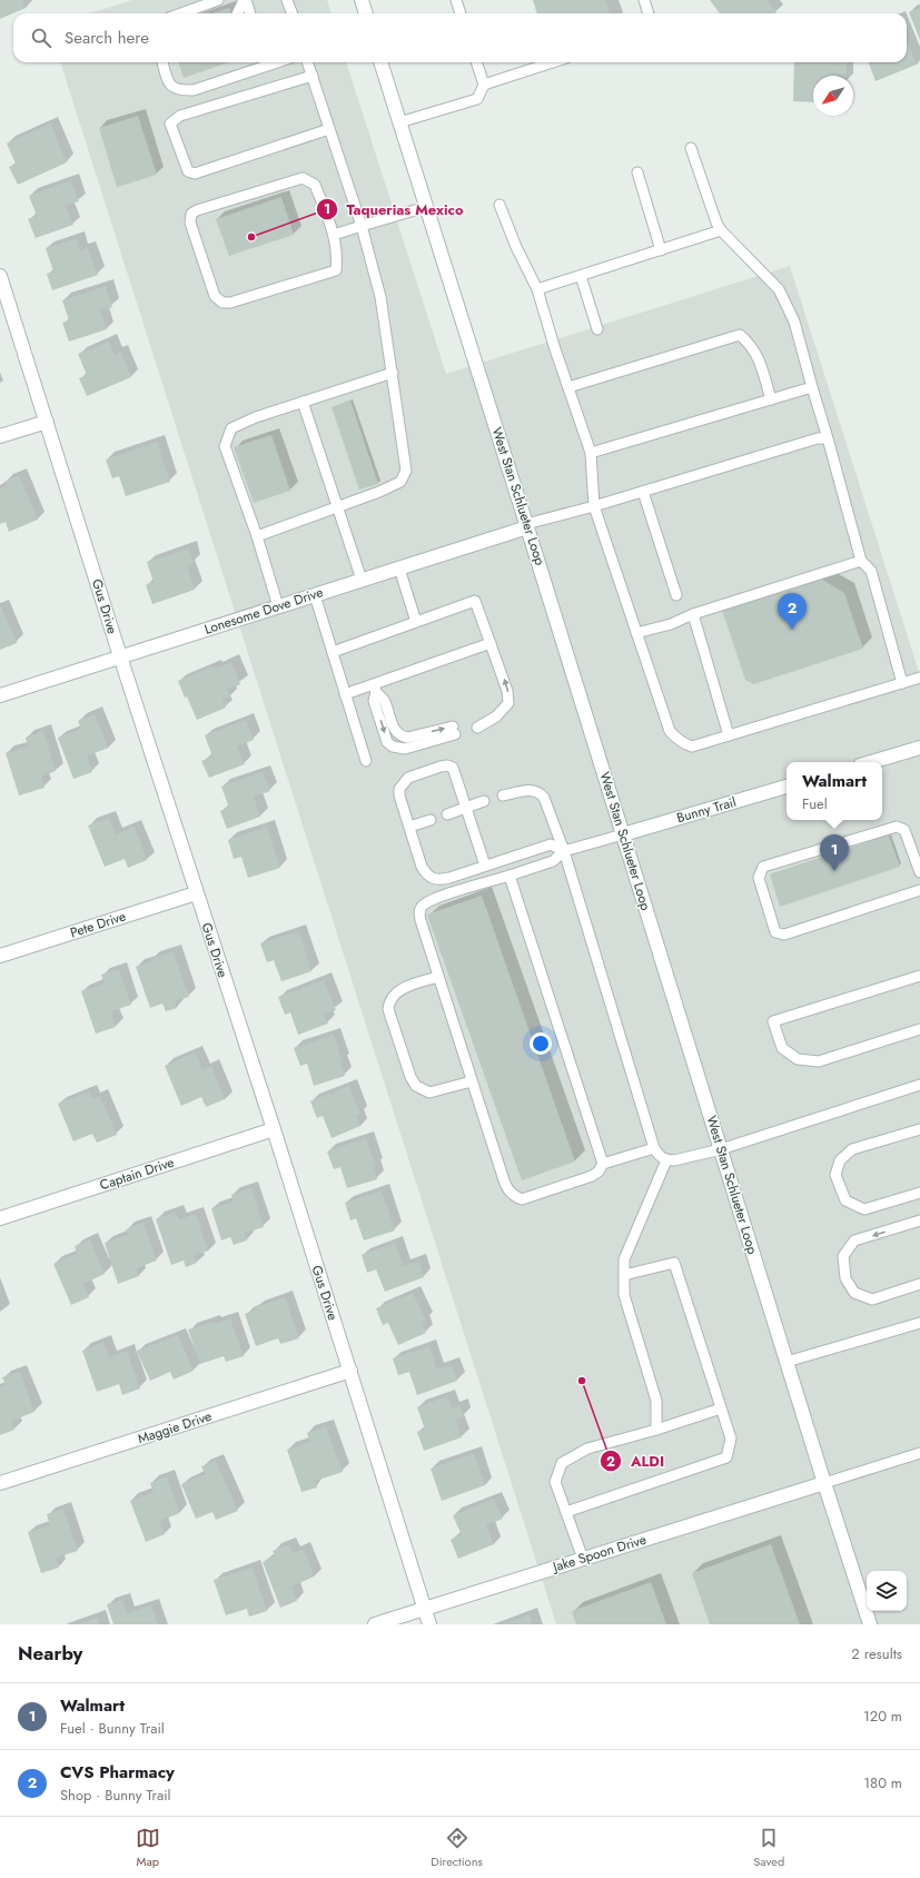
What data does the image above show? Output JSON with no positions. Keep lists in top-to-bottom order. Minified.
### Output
{"streets":{"street":["West Stan Schlueter Loop","Gus Drive","Lonesome Dove Drive","Bunny Trail","Pete Drive","Captain Drive","Maggie Drive","Jake Spoon Drive"]},"crossings":[["West Stan Schlueter Loop","Lonesome Dove Drive"],["West Stan Schlueter Loop","Bunny Trail"],["West Stan Schlueter Loop","Jake Spoon Drive"],["Gus Drive","Lonesome Dove Drive"],["Gus Drive","Pete Drive"],["Gus Drive","Captain Drive"],["Gus Drive","Maggie Drive"],["Gus Drive","Jake Spoon Drive"]],"places":["Taquerias Mexico","ALDI"],"north":"bottom left","page":{"search":"Search here","pins":["2","1"],"popup":["Walmart","Fuel"],"heading":["Nearby","2 results"],"list":[{"mark":"1","name":"Walmart","note":"Fuel · Bunny Trail","value":"120 m"},{"mark":"2","name":"CVS Pharmacy","note":"Shop · Bunny Trail","value":"180 m"}],"nav":["Map","Directions","Saved"]}}
